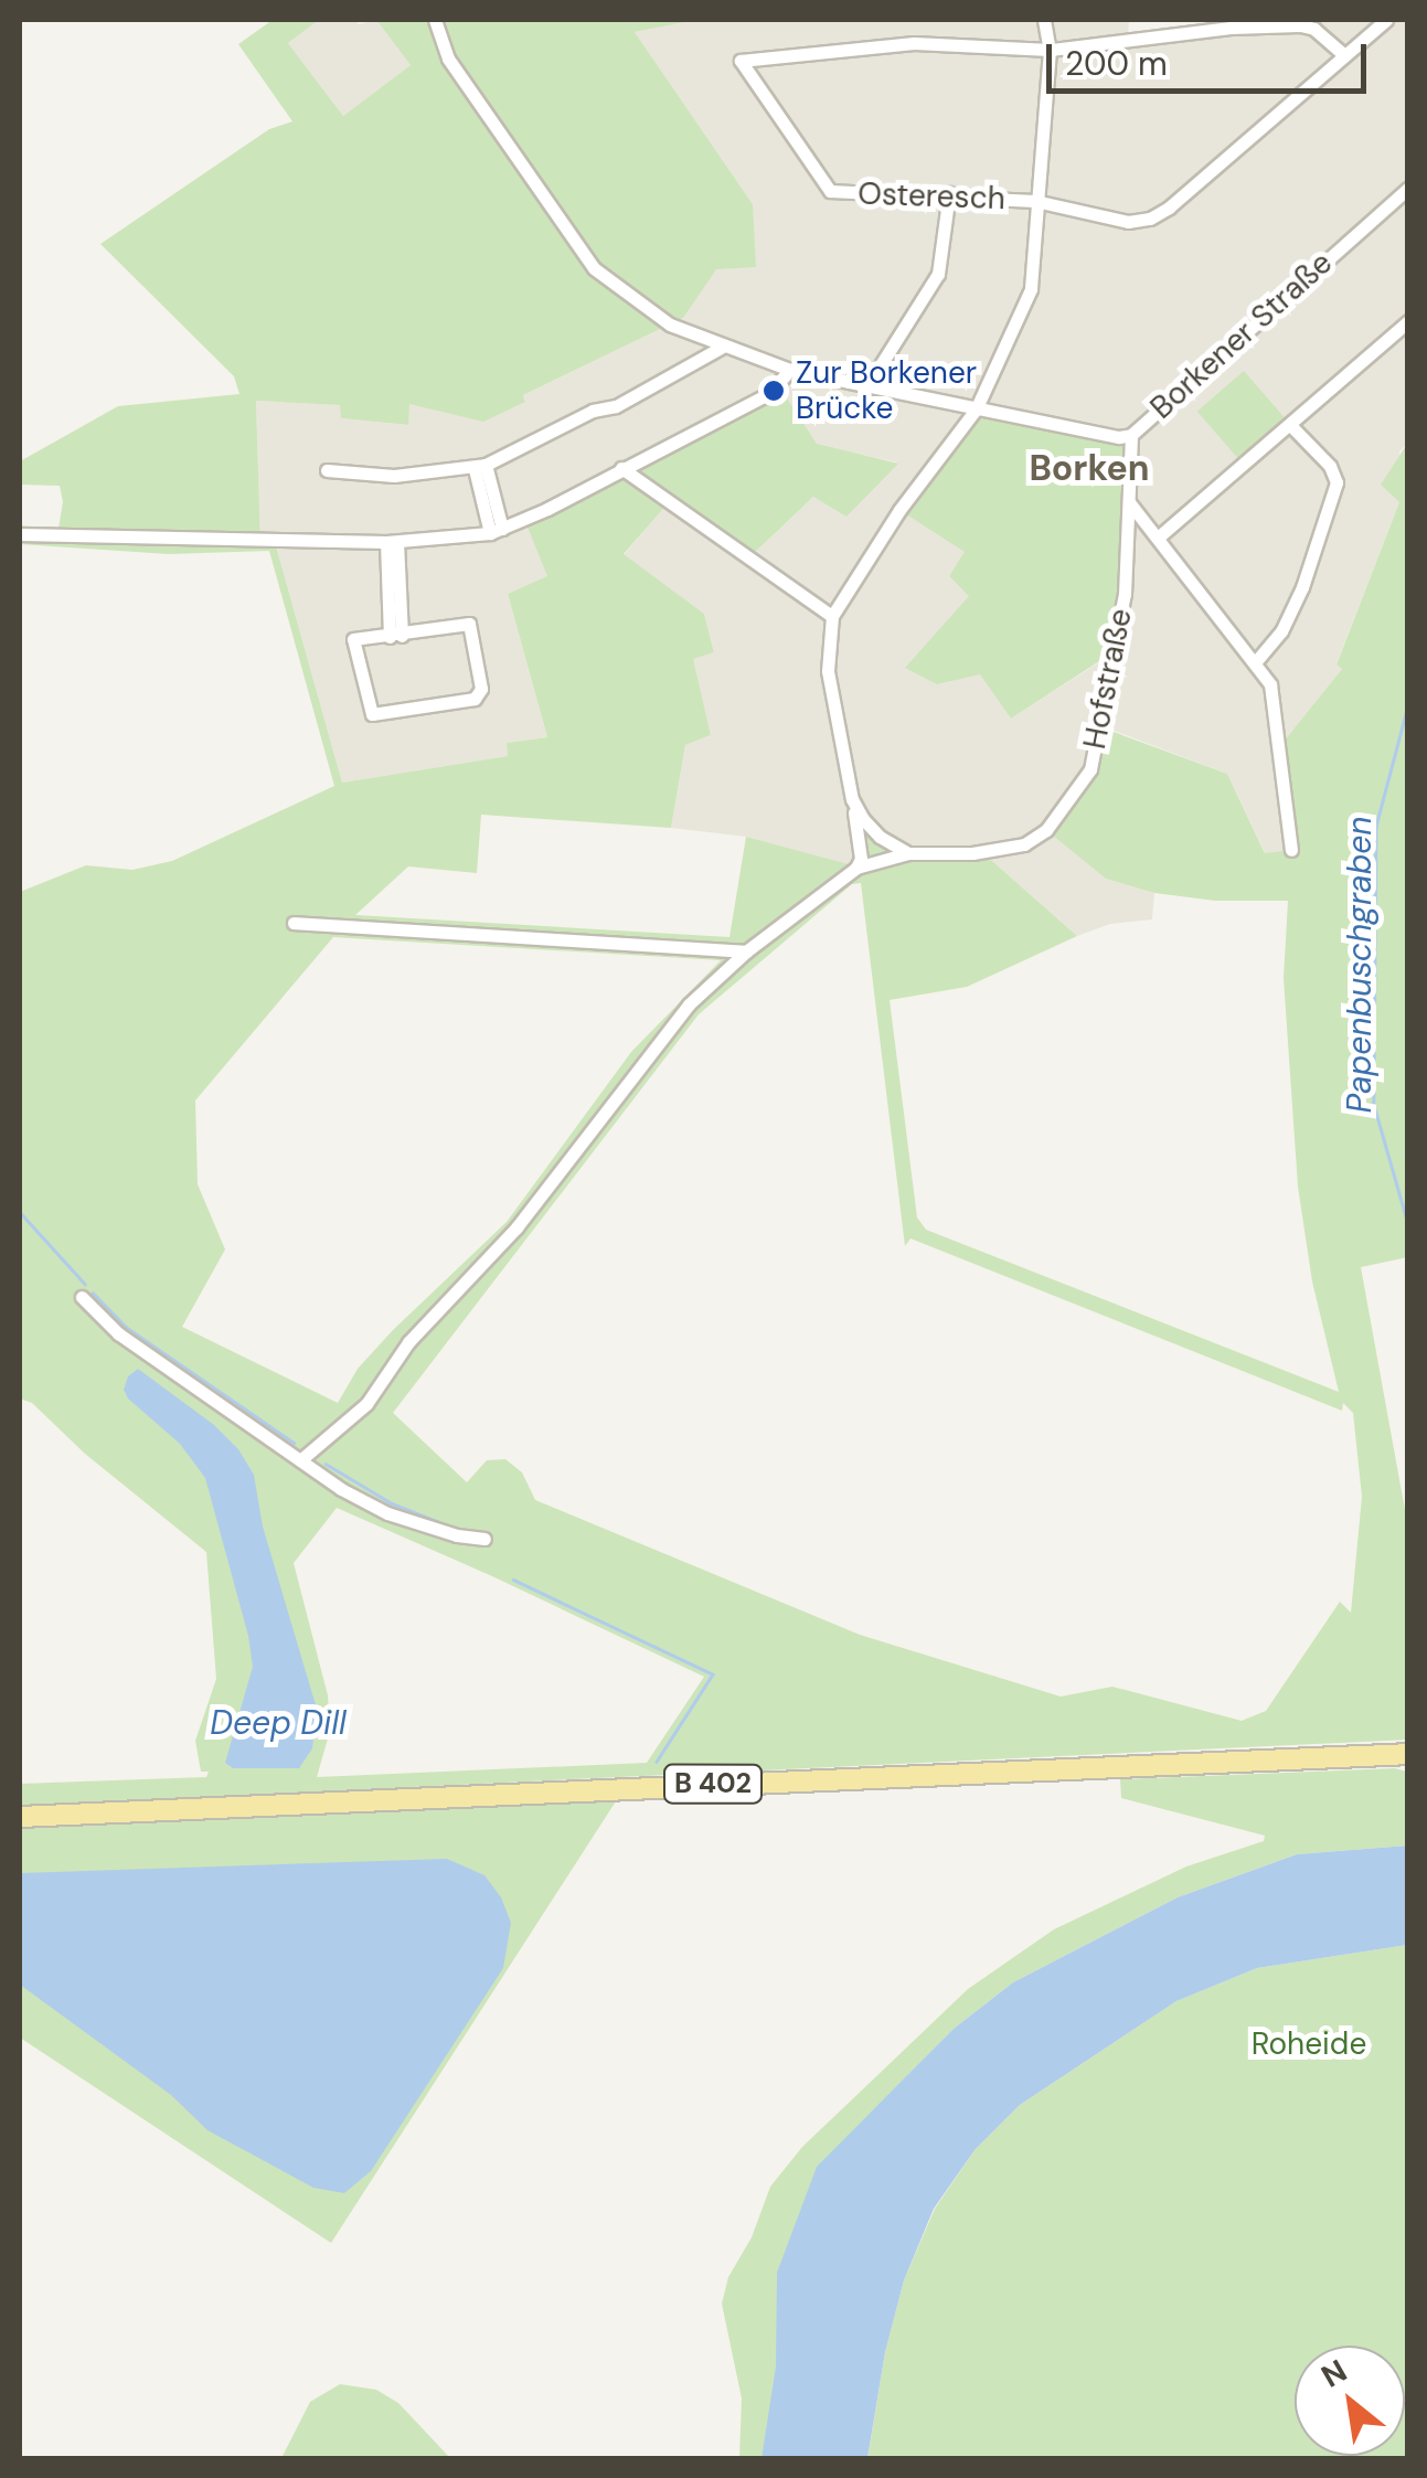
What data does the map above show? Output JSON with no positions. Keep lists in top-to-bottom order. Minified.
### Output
{"streets":{"main road":["B 402"],"street":["Osteresch","Borkener Straße","Hofstraße"]},"crossings":[["Borkener Straße","Hofstraße"]],"districts":["Borken"],"water":["Papenbuschgraben","Deep Dill"],"parks":["Roheide"],"places":["Zur Borkener Brücke"],"scale_bar":"200 m","north":"top left"}
